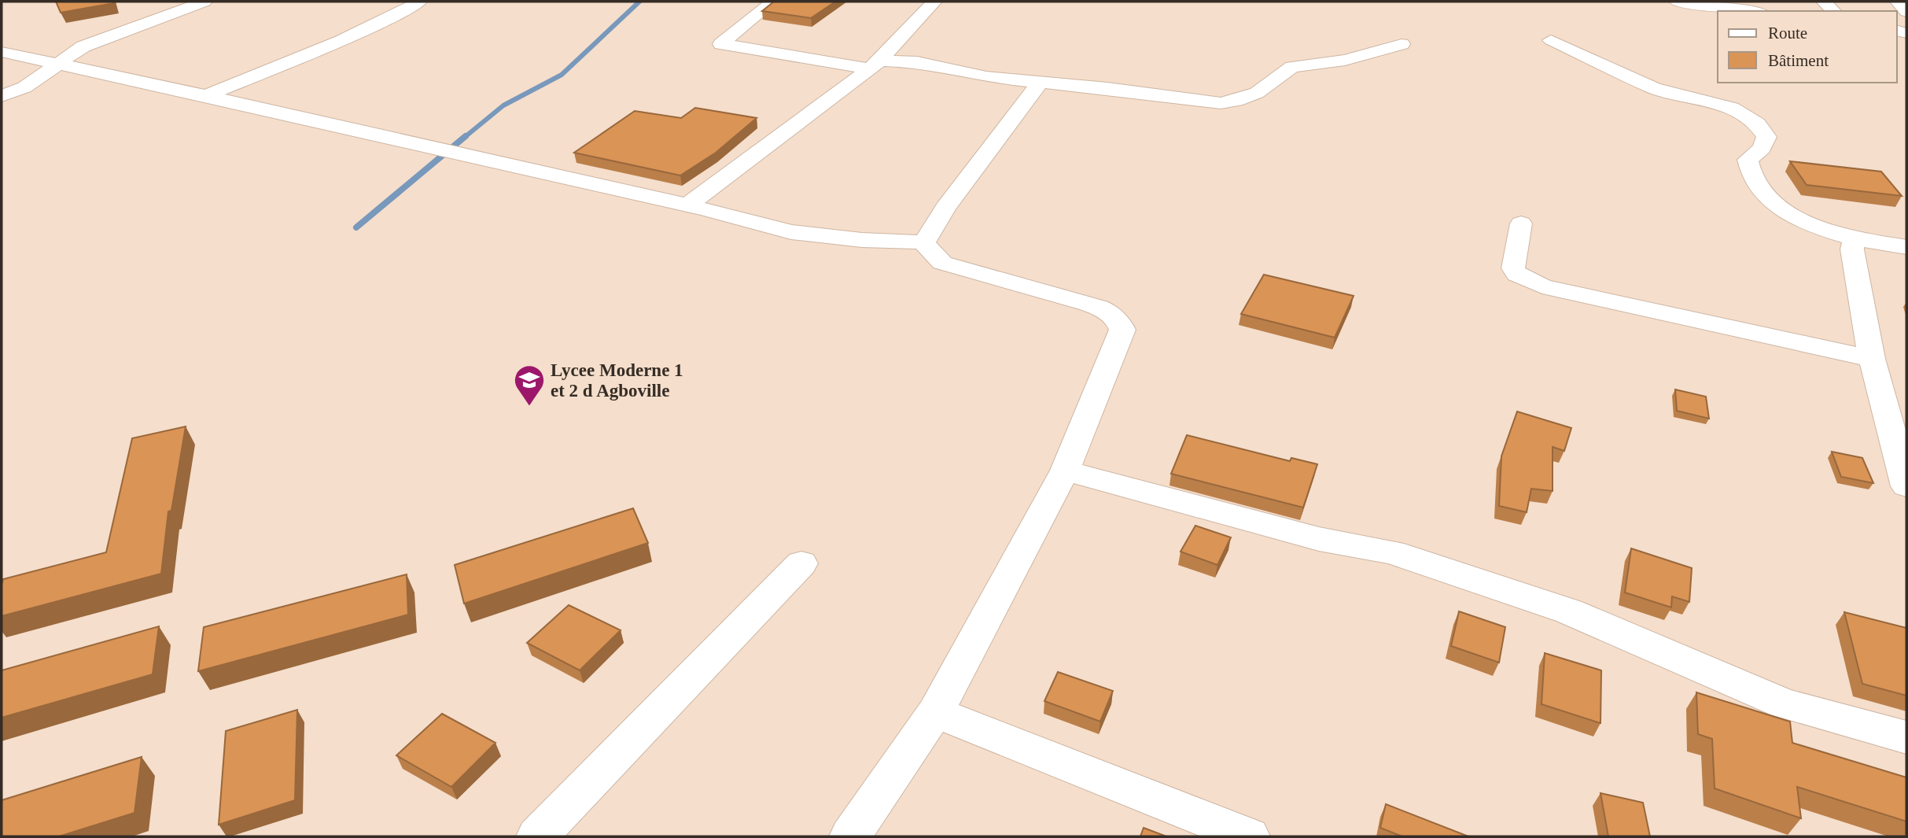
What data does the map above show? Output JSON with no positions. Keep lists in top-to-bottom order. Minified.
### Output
{"places":{"school or university":["Lycee Moderne 1 et 2 d Agboville"]},"legend":["Route","Bâtiment"]}
